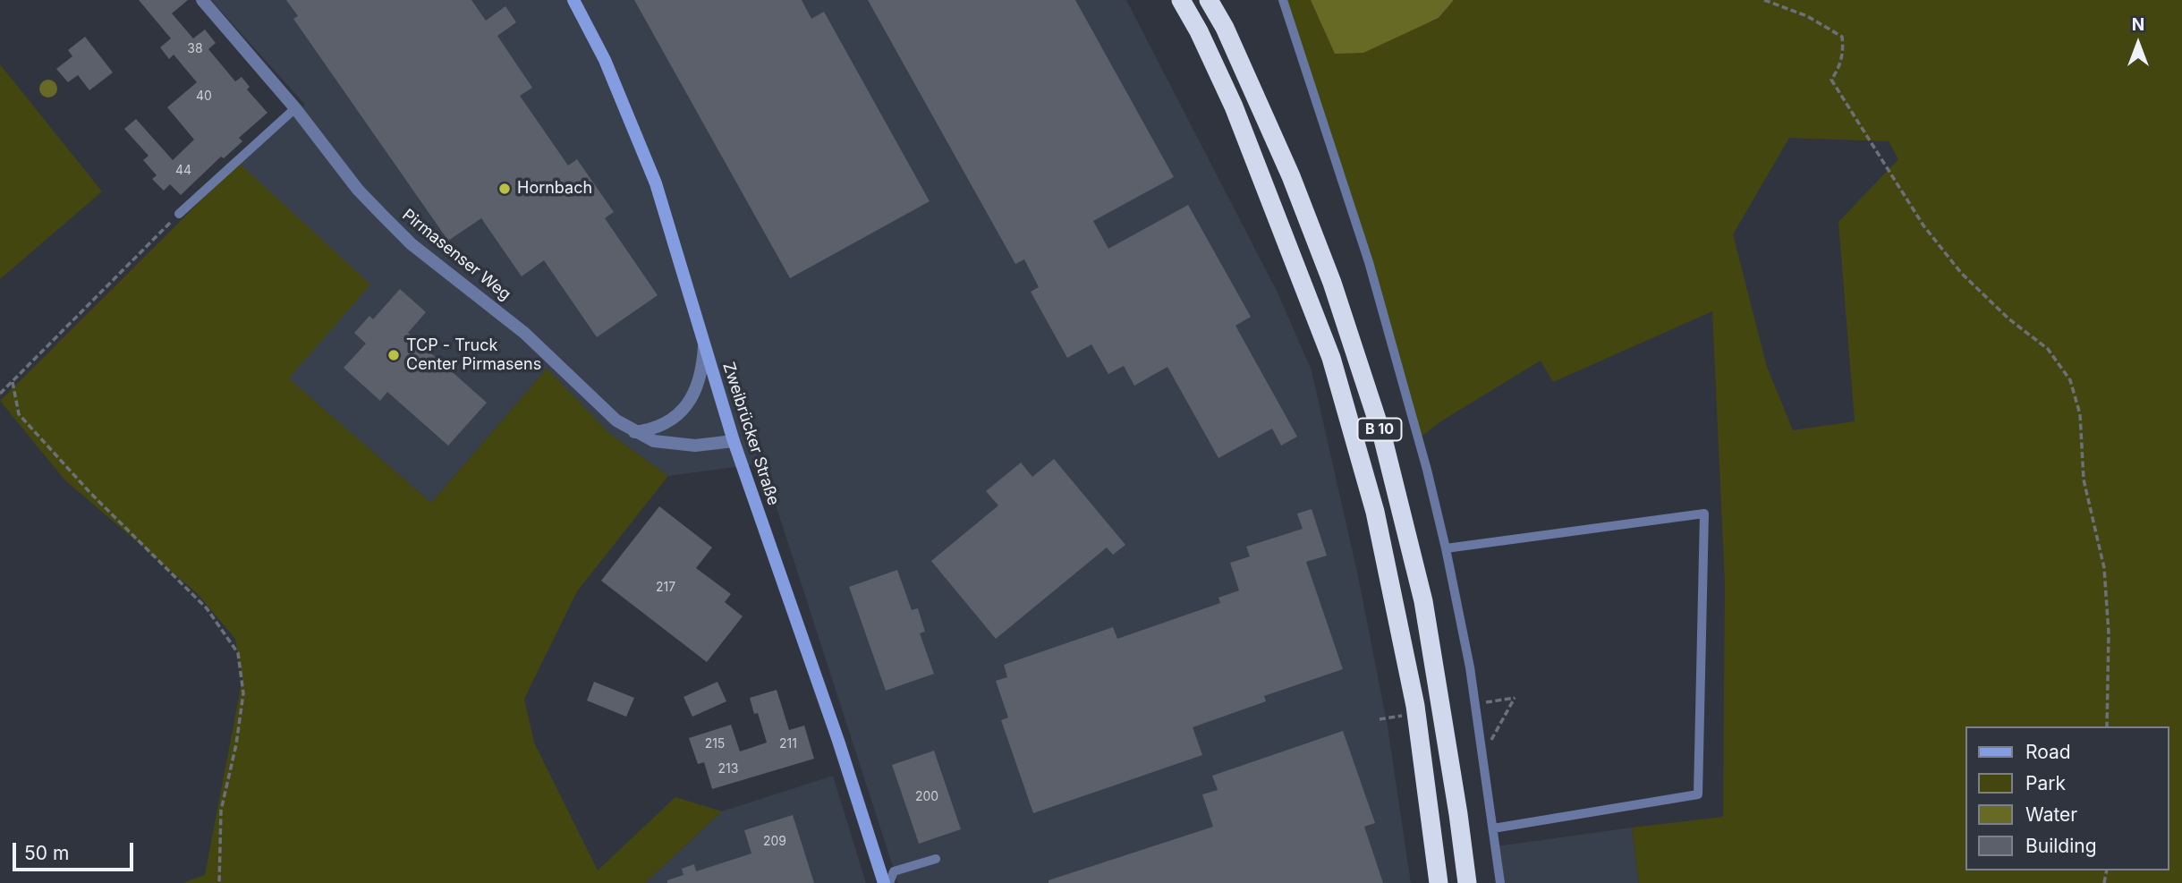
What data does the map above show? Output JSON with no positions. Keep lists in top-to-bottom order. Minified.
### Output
{"streets":{"highway":["B 10"],"street":["Pirmasenser Weg","Zweibrücker Straße"]},"crossings":[["Pirmasenser Weg","Zweibrücker Straße"]],"places":["Hornbach","TCP - Truck Center Pirmasens"],"house_numbers":["38","40","44","217","215","211","213","200","209"],"legend":["Road","Park","Water","Building"],"scale_bar":"50 m","north":"top"}
